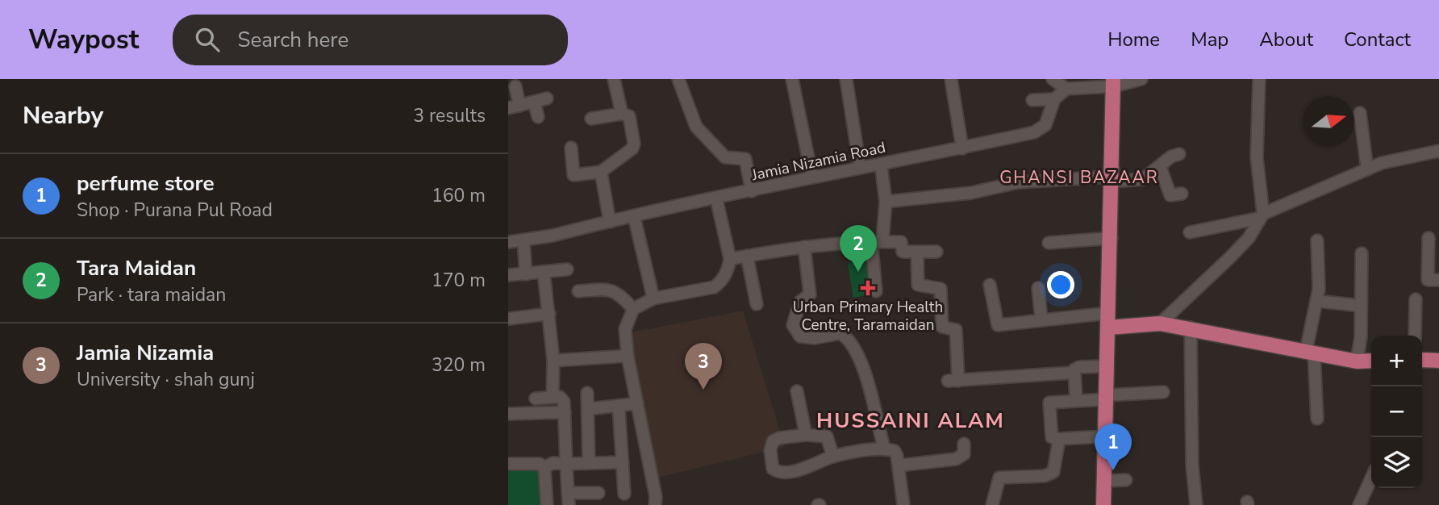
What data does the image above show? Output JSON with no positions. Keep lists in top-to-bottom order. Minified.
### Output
{"streets":{"street":["Jamia Nizamia Road"]},"districts":["GHANSI BAZAAR","HUSSAINI ALAM"],"places":{"health":["Urban Primary Health Centre, Taramaidan"]},"north":"right","page":{"header":"Waypost","search":"Search here","nav":["Home","Map","About","Contact"],"heading":["Nearby","3 results"],"list":[{"mark":"1","name":"perfume store","note":"Shop · Purana Pul Road","value":"160 m"},{"mark":"2","name":"Tara Maidan","note":"Park · tara maidan","value":"170 m"},{"mark":"3","name":"Jamia Nizamia","note":"University · shah gunj","value":"320 m"}],"pins":["2","3","1"],"map_buttons":["+","−"]}}
